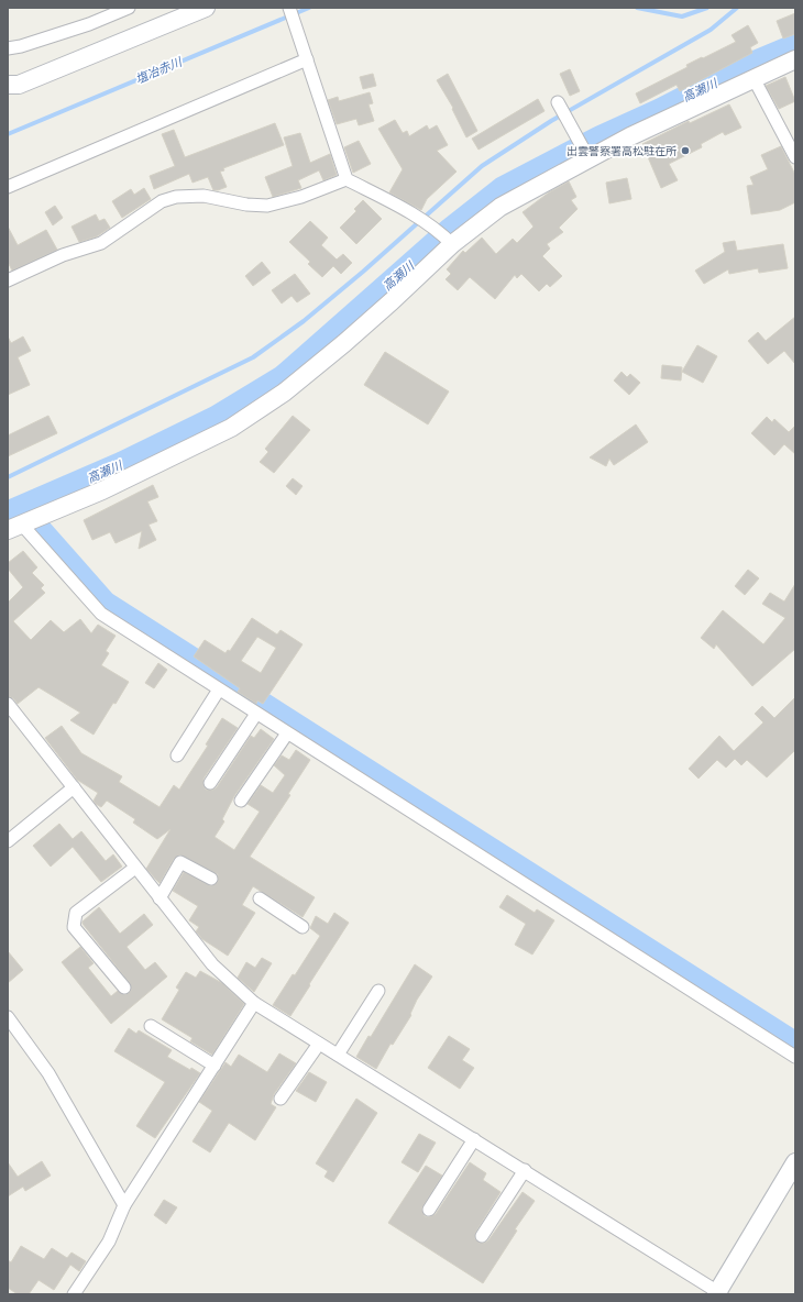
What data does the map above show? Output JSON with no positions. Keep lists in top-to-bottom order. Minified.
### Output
{"water":["塩冶赤川","高瀬川"],"places":["出雲警察署高松駐在所"]}
